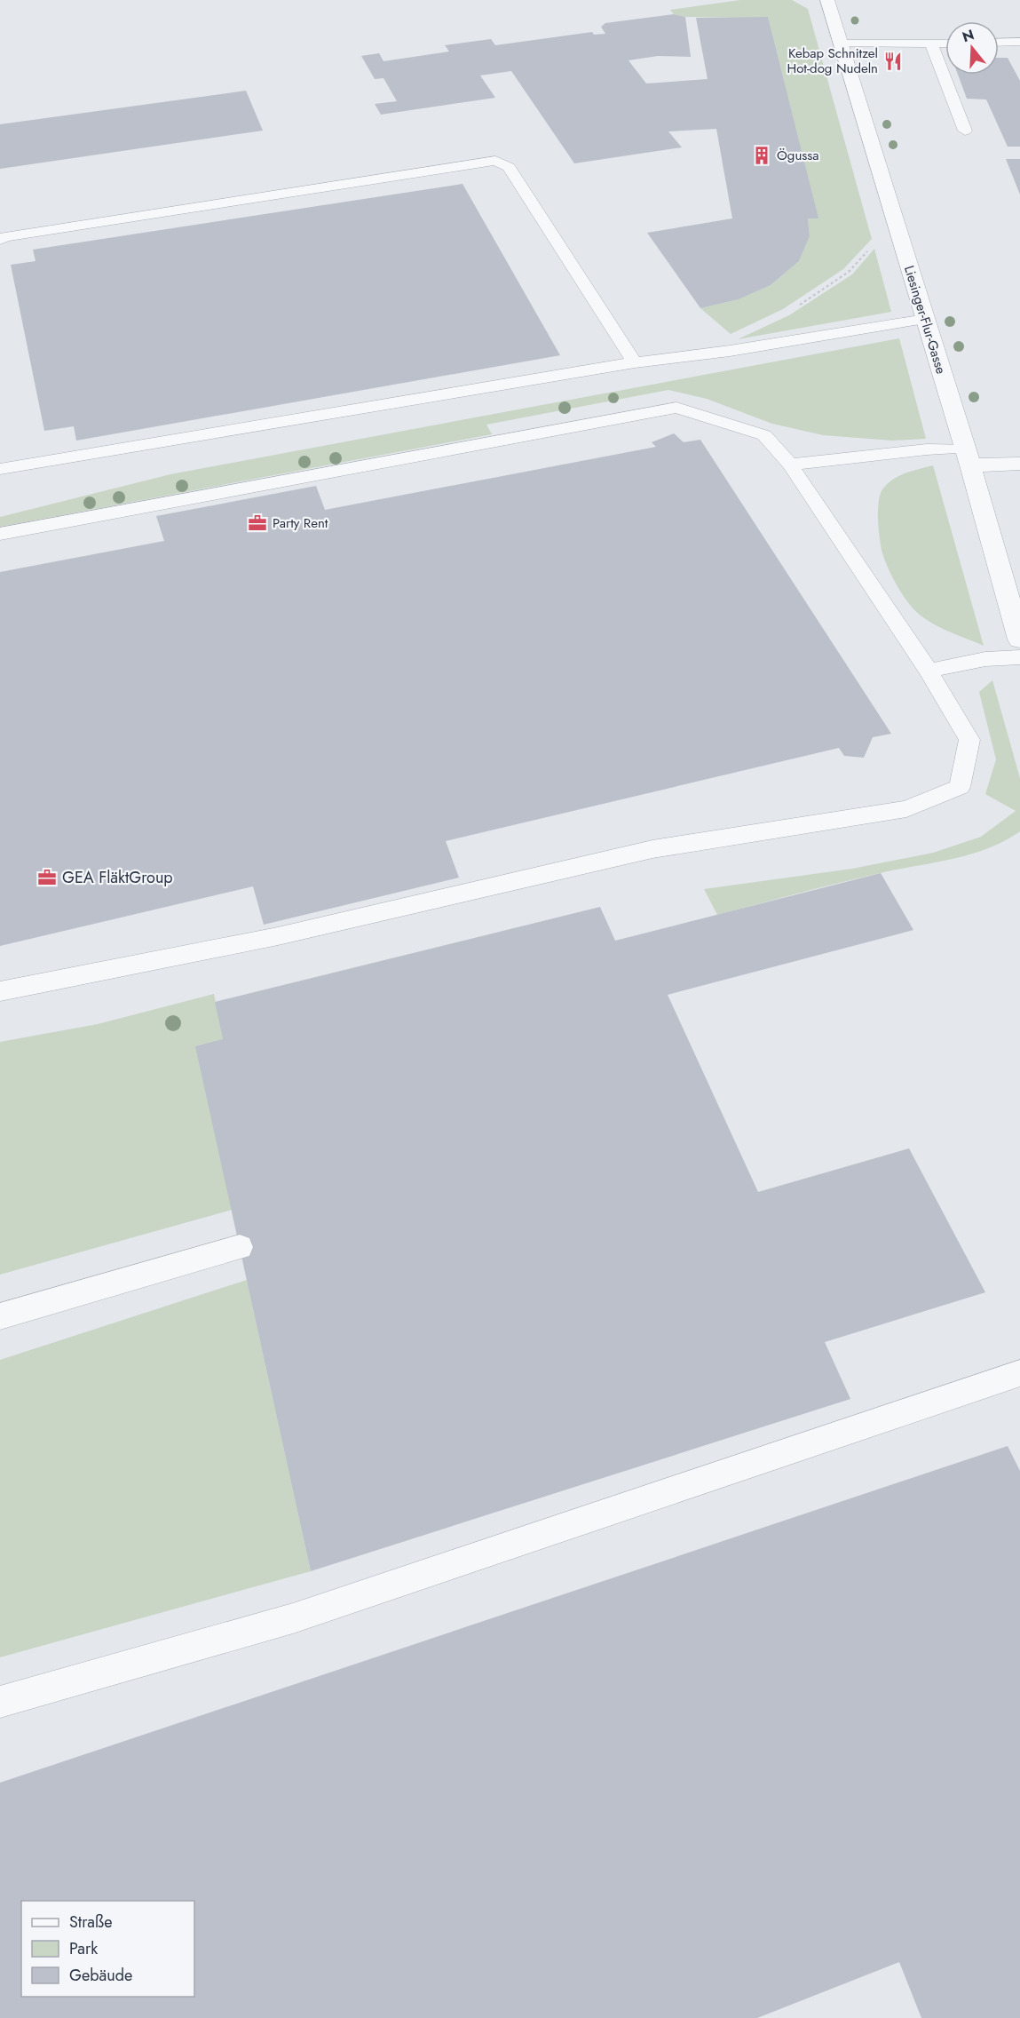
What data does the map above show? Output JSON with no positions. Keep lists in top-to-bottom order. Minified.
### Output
{"streets":{"street":["Liesinger-Flur-Gasse"]},"places":{"restaurant":["Kebap Schnitzel Hot-dog Nudeln"],"building":["Ögussa"],"office":["Party Rent","GEA FläktGroup"]},"legend":["Straße","Park","Gebäude"],"north":"top"}
